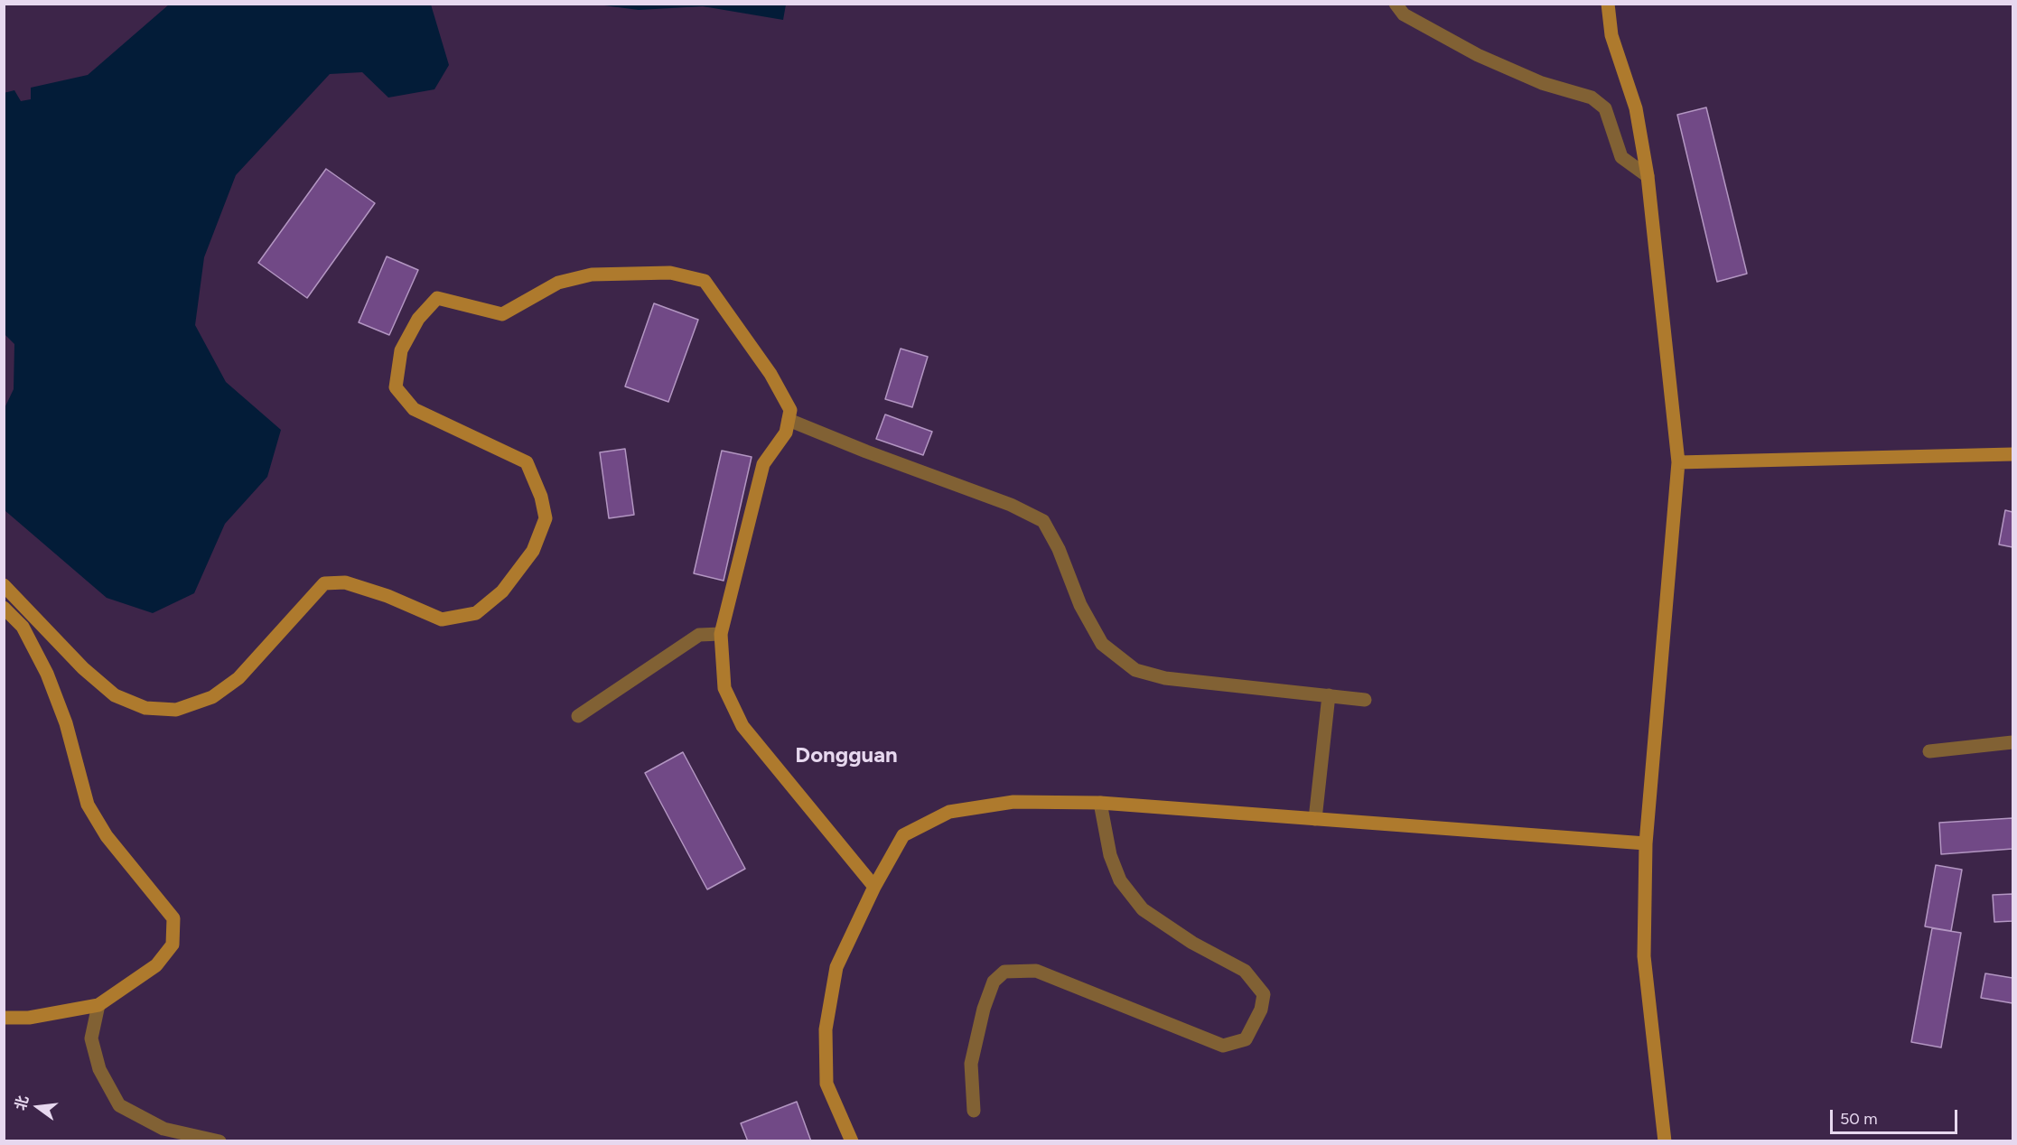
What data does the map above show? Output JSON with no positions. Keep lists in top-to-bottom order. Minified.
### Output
{"districts":["Dongguan"],"scale_bar":"50 m","north":"left"}
